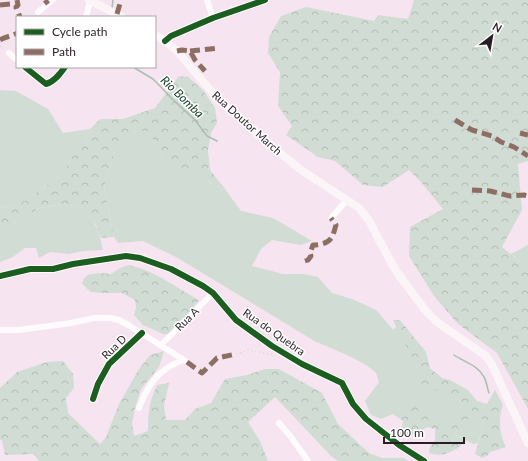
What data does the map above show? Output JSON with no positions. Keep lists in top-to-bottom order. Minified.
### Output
{"streets":{"main road":["Rua Doutor March"],"street":["Rua A","Rua do Quebra","Rua D"]},"crossings":[["Rua A","Rua do Quebra"]],"water":["Rio Bomba"],"legend":["Cycle path","Path"],"scale_bar":"100 m","north":"top right"}
